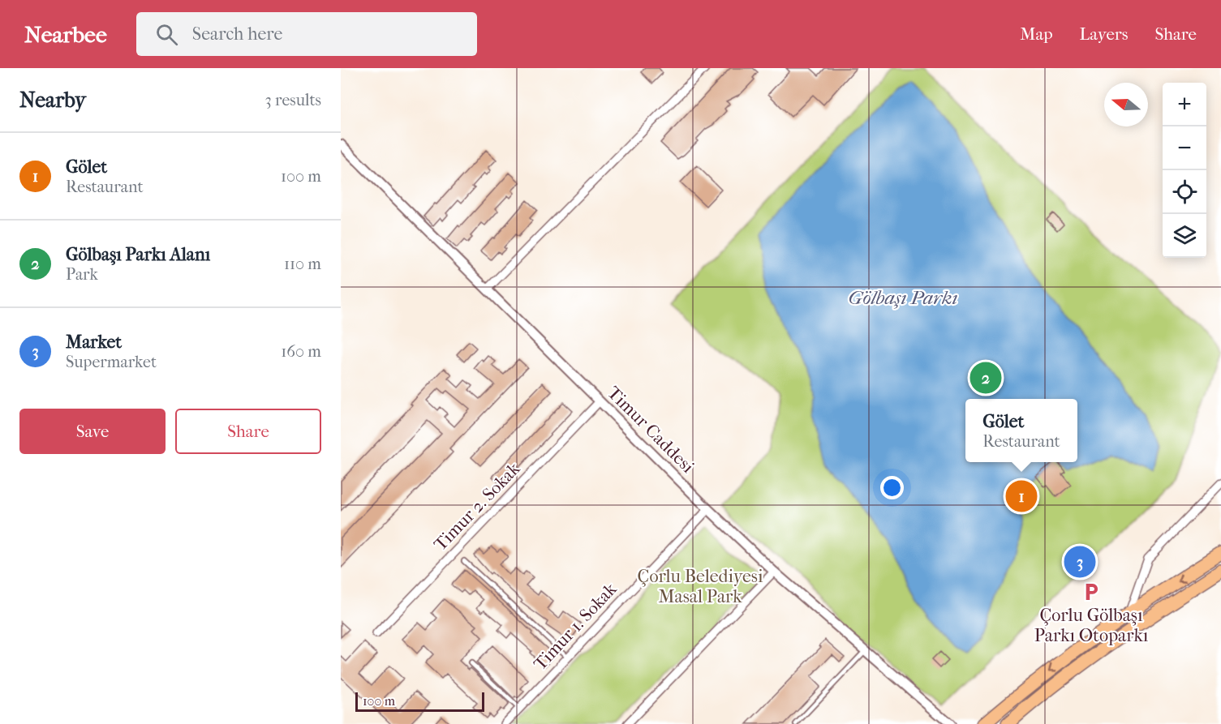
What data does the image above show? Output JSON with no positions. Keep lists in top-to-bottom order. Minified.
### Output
{"streets":{"street":["Timur Caddesi","Timur 2. Sokak","Timur 1. Sokak"]},"crossings":[["Timur Caddesi","Timur 2. Sokak"],["Timur Caddesi","Timur 1. Sokak"]],"water":["Gölbaşı Parkı"],"parks":["Çorlu Belediyesi Masal Park"],"places":{"parking":["Çorlu Gölbaşı Parkı Otoparkı"]},"scale_bar":"100 m","north":"left","page":{"header":"Nearbee","search":"Search here","nav":["Map","Layers","Share"],"heading":["Nearby","3 results"],"map_buttons":["+","−"],"list":[{"mark":"1","name":"Gölet","note":"Restaurant","value":"100 m"},{"mark":"2","name":"Gölbaşı Parkı Alanı","note":"Park","value":"110 m"},{"mark":"3","name":"Market","note":"Supermarket","value":"160 m"}],"pins":["2","1","3"],"buttons":["Save","Share"],"popup":["Gölet","Restaurant"],"scale":"100 m"}}
